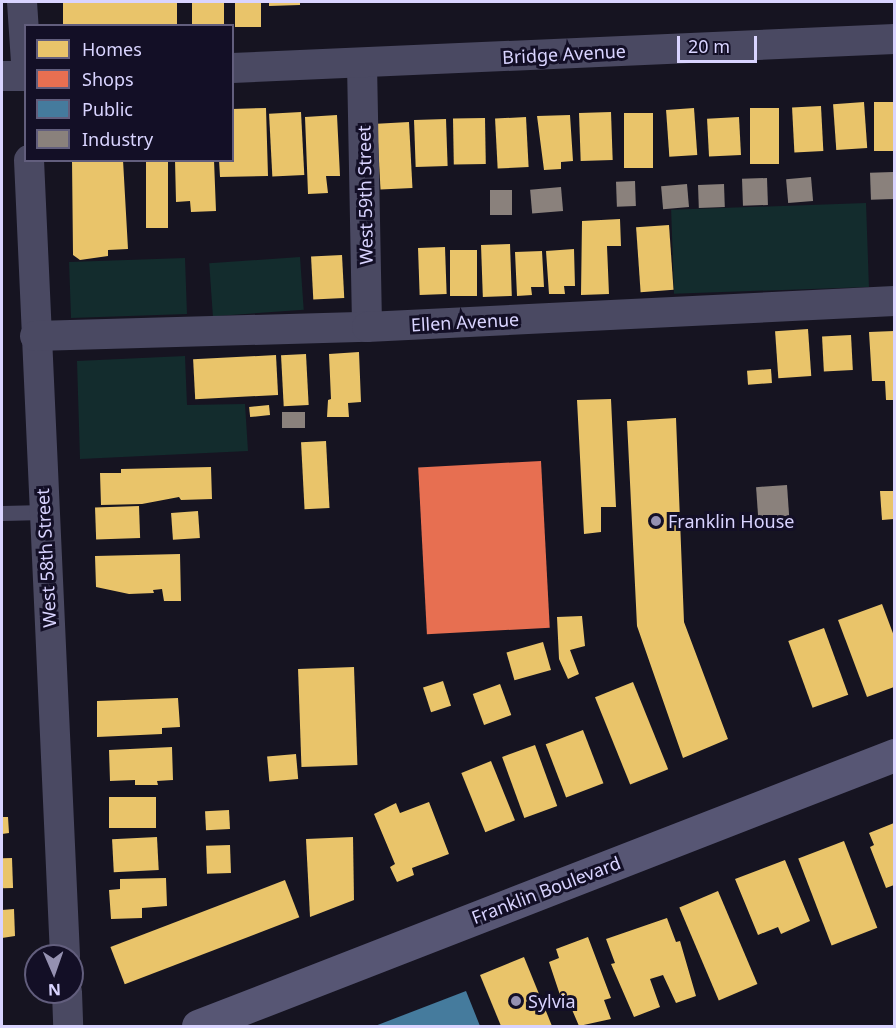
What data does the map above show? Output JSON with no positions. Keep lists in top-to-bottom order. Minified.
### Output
{"streets":{"street":["Bridge Avenue","West 59th Street","Ellen Avenue","West 58th Street","Franklin Boulevard"]},"crossings":[["Bridge Avenue","West 59th Street"],["West 59th Street","Ellen Avenue"],["Ellen Avenue","West 58th Street"]],"places":["Franklin House","Sylvia"],"legend":["Homes","Shops","Public","Industry"],"scale_bar":"20 m","north":"bottom"}
